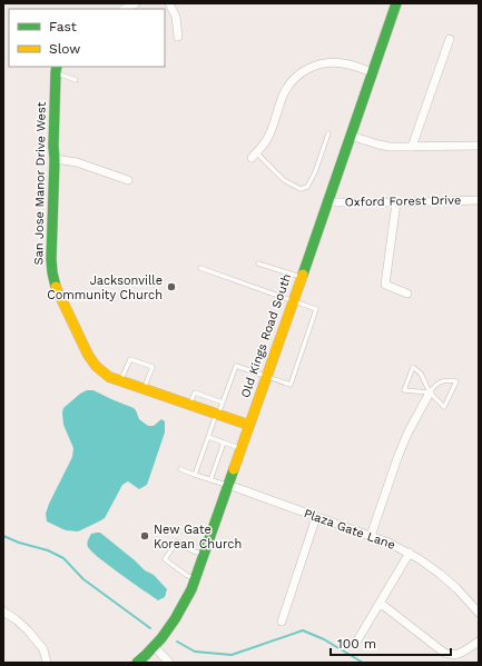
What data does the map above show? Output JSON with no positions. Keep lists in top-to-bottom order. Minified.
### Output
{"streets":{"street":["San Jose Manor Drive West","Oxford Forest Drive","Old Kings Road South","Plaza Gate Lane"]},"crossings":[["San Jose Manor Drive West","Old Kings Road South"],["Oxford Forest Drive","Old Kings Road South"],["Old Kings Road South","Plaza Gate Lane"]],"places":["Jacksonville Community Church","New Gate Korean Church"],"legend":["Fast","Slow"],"scale_bar":"100 m"}
